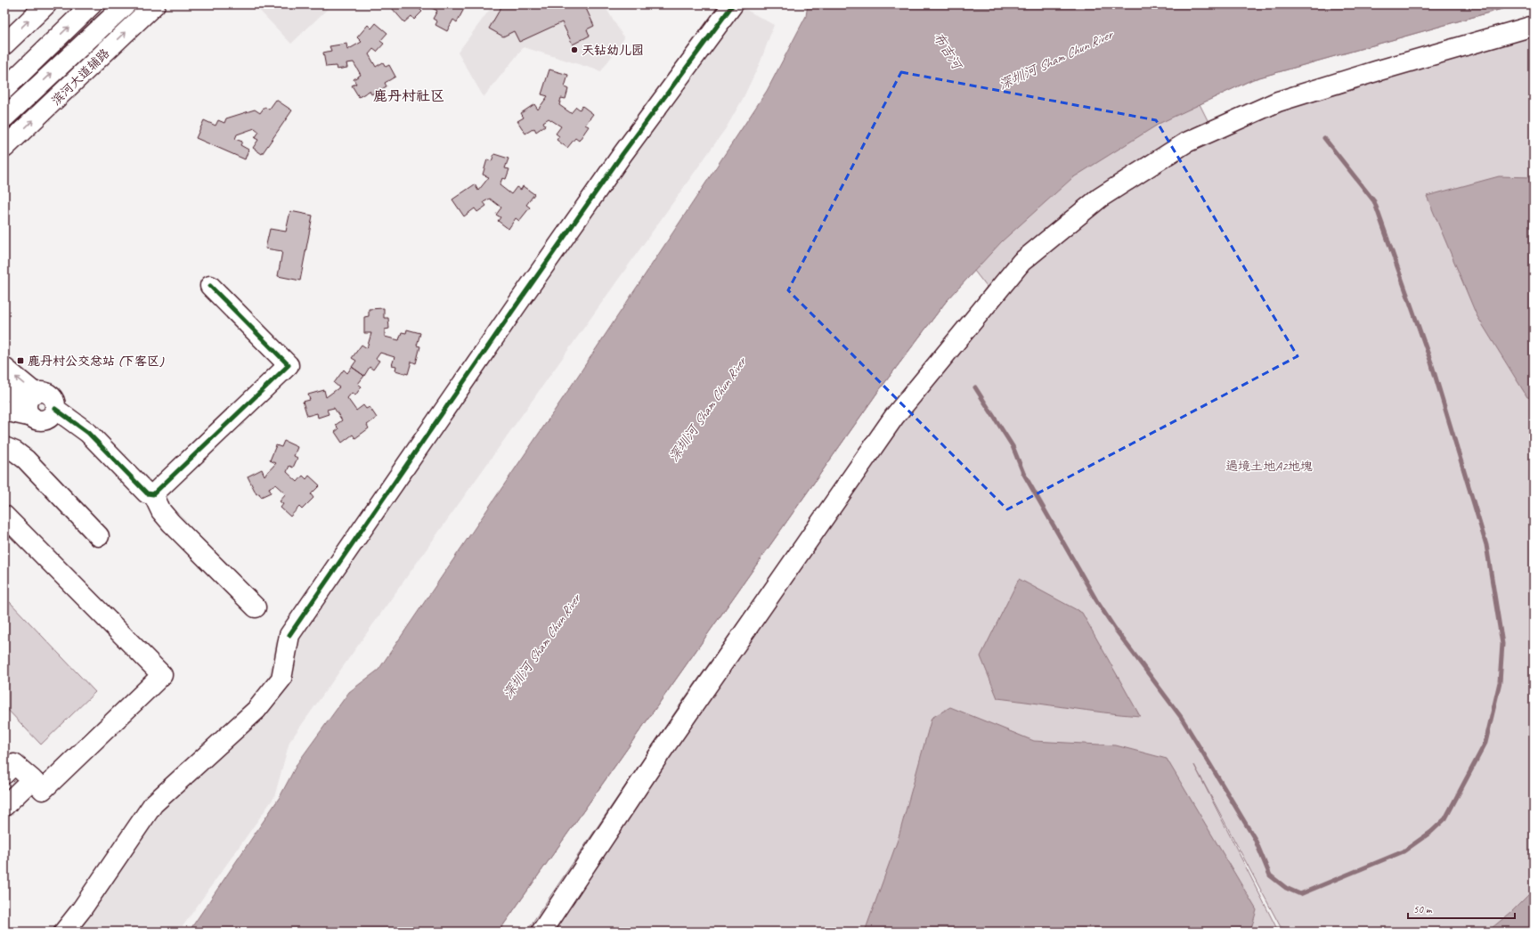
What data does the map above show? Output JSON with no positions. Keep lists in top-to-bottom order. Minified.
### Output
{"streets":{"main road":["滨河大道辅路"]},"districts":["鹿丹村社区"],"water":["布吉河","深圳河 Sham Chun River"],"parks":["過境土地A2地塊"],"places":{"other":["天钻幼儿园"],"transit":["鹿丹村公交总站 (下客区)"]},"scale_bar":"50 m"}
